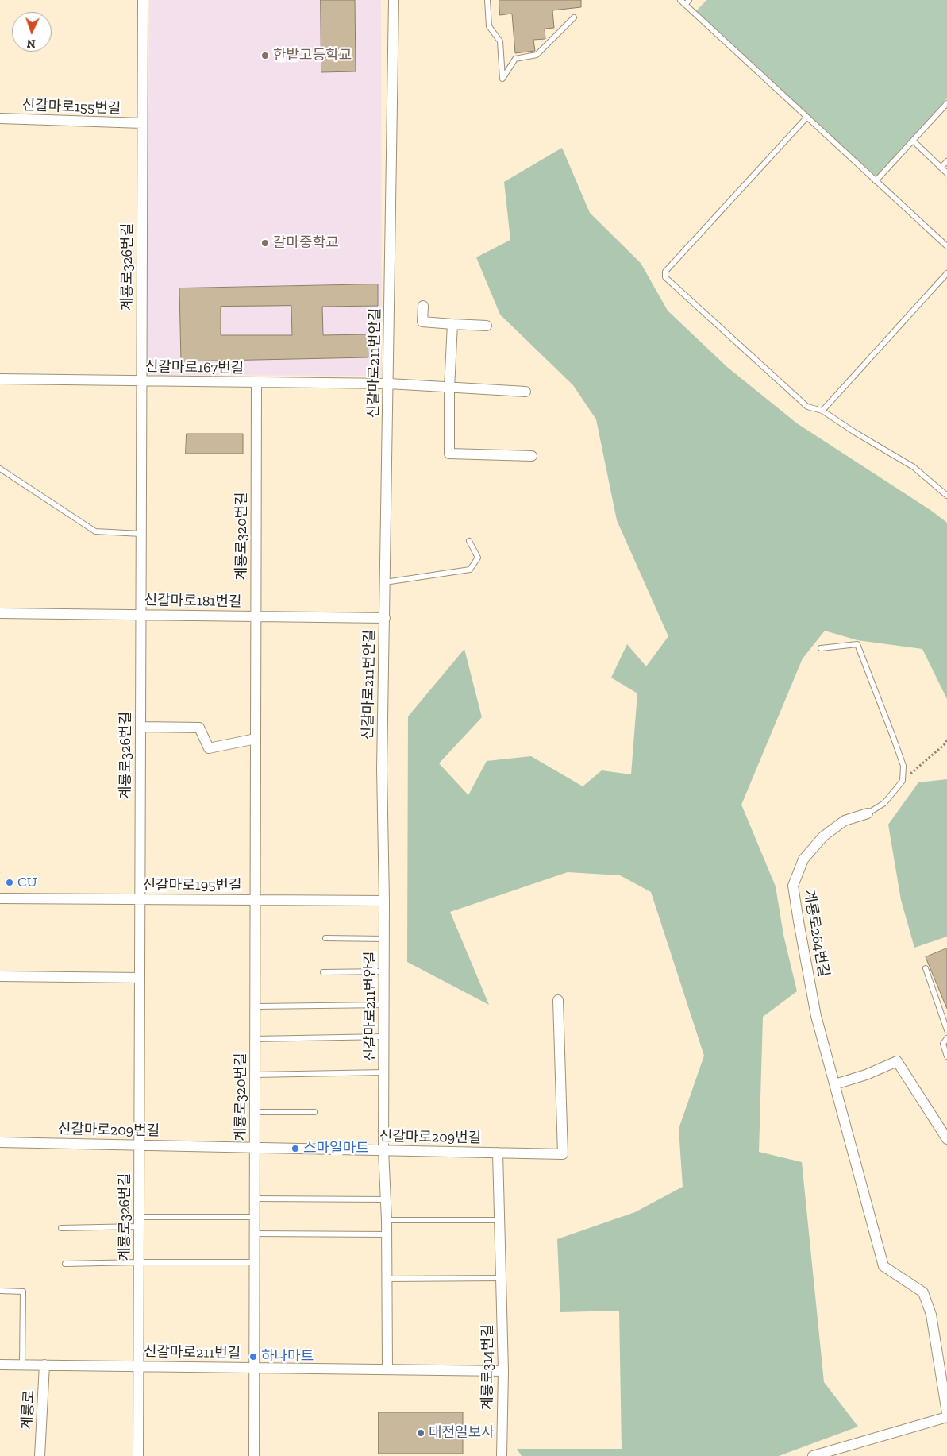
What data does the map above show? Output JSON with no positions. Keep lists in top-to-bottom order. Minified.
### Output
{"streets":{"street":["신갈마로155번길","계룡로326번길","신갈마로211번안길","신갈마로167번길","계룡로320번길","신갈마로181번길","신갈마로195번길","계룡로264번길","신갈마로209번길","신갈마로211번길","계룡로314번길","계룡로"]},"crossings":[["신갈마로155번길","계룡로326번길"],["계룡로326번길","신갈마로167번길"],["계룡로326번길","신갈마로181번길"],["계룡로326번길","신갈마로195번길"],["계룡로326번길","신갈마로209번길"],["계룡로326번길","신갈마로211번길"],["신갈마로211번안길","신갈마로167번길"],["신갈마로211번안길","신갈마로181번길"],["신갈마로211번안길","신갈마로195번길"],["신갈마로211번안길","신갈마로209번길"],["신갈마로211번안길","신갈마로211번길"],["신갈마로167번길","계룡로320번길"],["계룡로320번길","신갈마로181번길"],["계룡로320번길","신갈마로195번길"],["계룡로320번길","신갈마로209번길"],["계룡로320번길","신갈마로211번길"],["신갈마로209번길","계룡로314번길"],["신갈마로211번길","계룡로314번길"],["신갈마로211번길","계룡로"]],"places":["한밭고등학교","갈마중학교","CU","스마일마트","하나마트","대전일보사"],"north":"bottom"}
